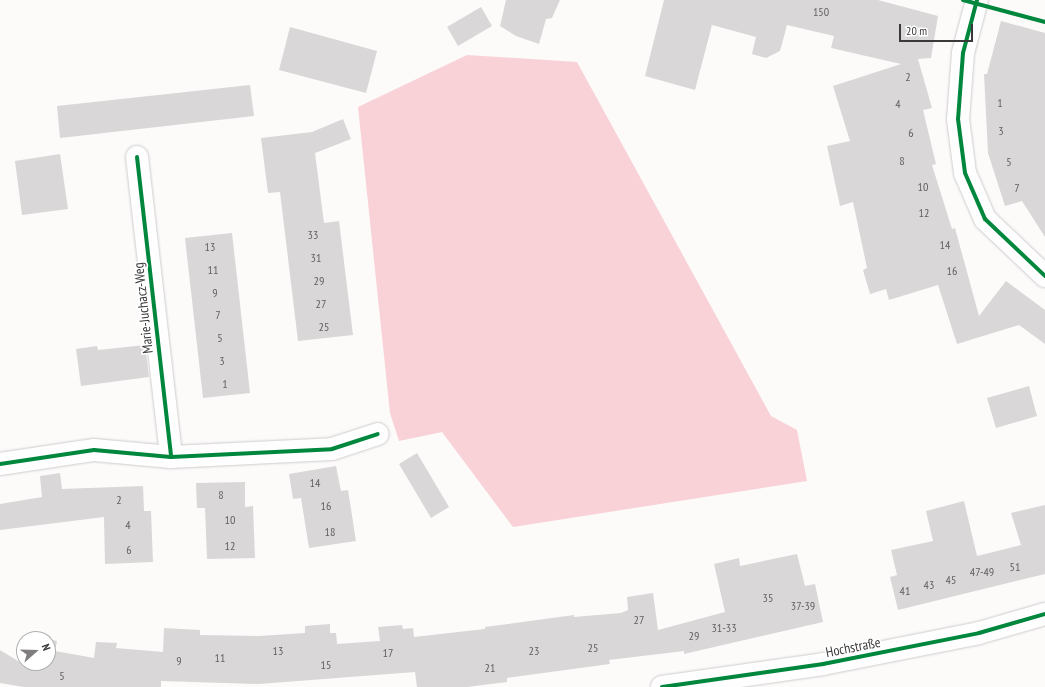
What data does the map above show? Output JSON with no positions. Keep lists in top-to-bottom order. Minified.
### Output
{"streets":{"street":["Marie-Juchacz-Weg","Hochstraße"]},"house_numbers":["150","2","1","4","3","6","8","5","10","7","12","33","14","13","31","11","16","29","9","27","7","25","5","3","1","14","8","2","16","10","4","18","12","6","51","47-49","45","43","41","35","37-39","27","31-33","29","25","13","23","17","11","9","15","21","5"],"scale_bar":"20 m","north":"right"}
